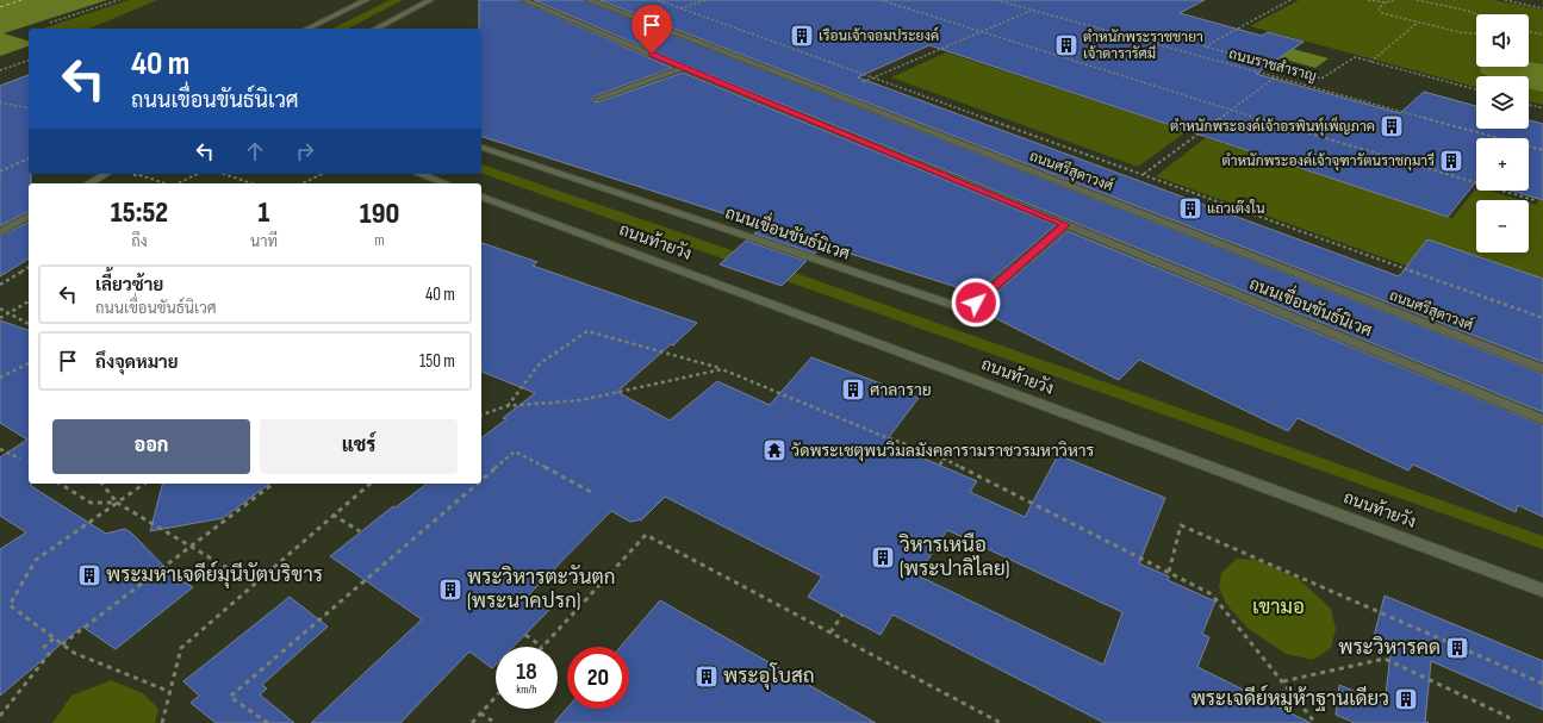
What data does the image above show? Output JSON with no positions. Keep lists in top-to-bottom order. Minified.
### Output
{"streets":{"street":["ถนนศรีสุดาวงศ์","ถนนเขื่อนขันธ์นิเวศ","ถนนท้ายวัง"],"path":["ถนนราชสำราญ"]},"parks":["เขามอ"],"places":{"building":["เรือนเจ้าจอมประยงค์","ตำหนักพระราชชายา เจ้าดารารัศมี","ตำหนักพระองค์เจ้าอรพินทุ์เพ็ญภาค","ตำหนักพระองค์เจ้าจุฑารัตนราชกุมารี","แถวเต๊งใน","ศาลาราย","วิหารเหนือ (พระปาลิไลย)","พระมหาเจดีย์มุนีบัตบริขาร","พระวิหารตะวันตก (พระนาคปรก)","พระวิหารคด","พระอุโบสถ","พระเจดีย์หมู่ห้าฐานเดียว"],"temple":["วัดพระเชตุพนวิมลมังคลารามราชวรมหาวิหาร"]},"page":{"map_buttons":["+","−"],"turn":["40 m","ถนนเขื่อนขันธ์นิเวศ"],"eta":["15:52","ถึง","1","นาที","190","m"],"list":[{"name":"เลี้ยวซ้าย","note":"ถนนเขื่อนขันธ์นิเวศ","value":"40 m"},{"name":"ถึงจุดหมาย","value":"150 m"}],"buttons":["ออก","แชร์"],"speed":"18 km/h","limit":"20"}}
